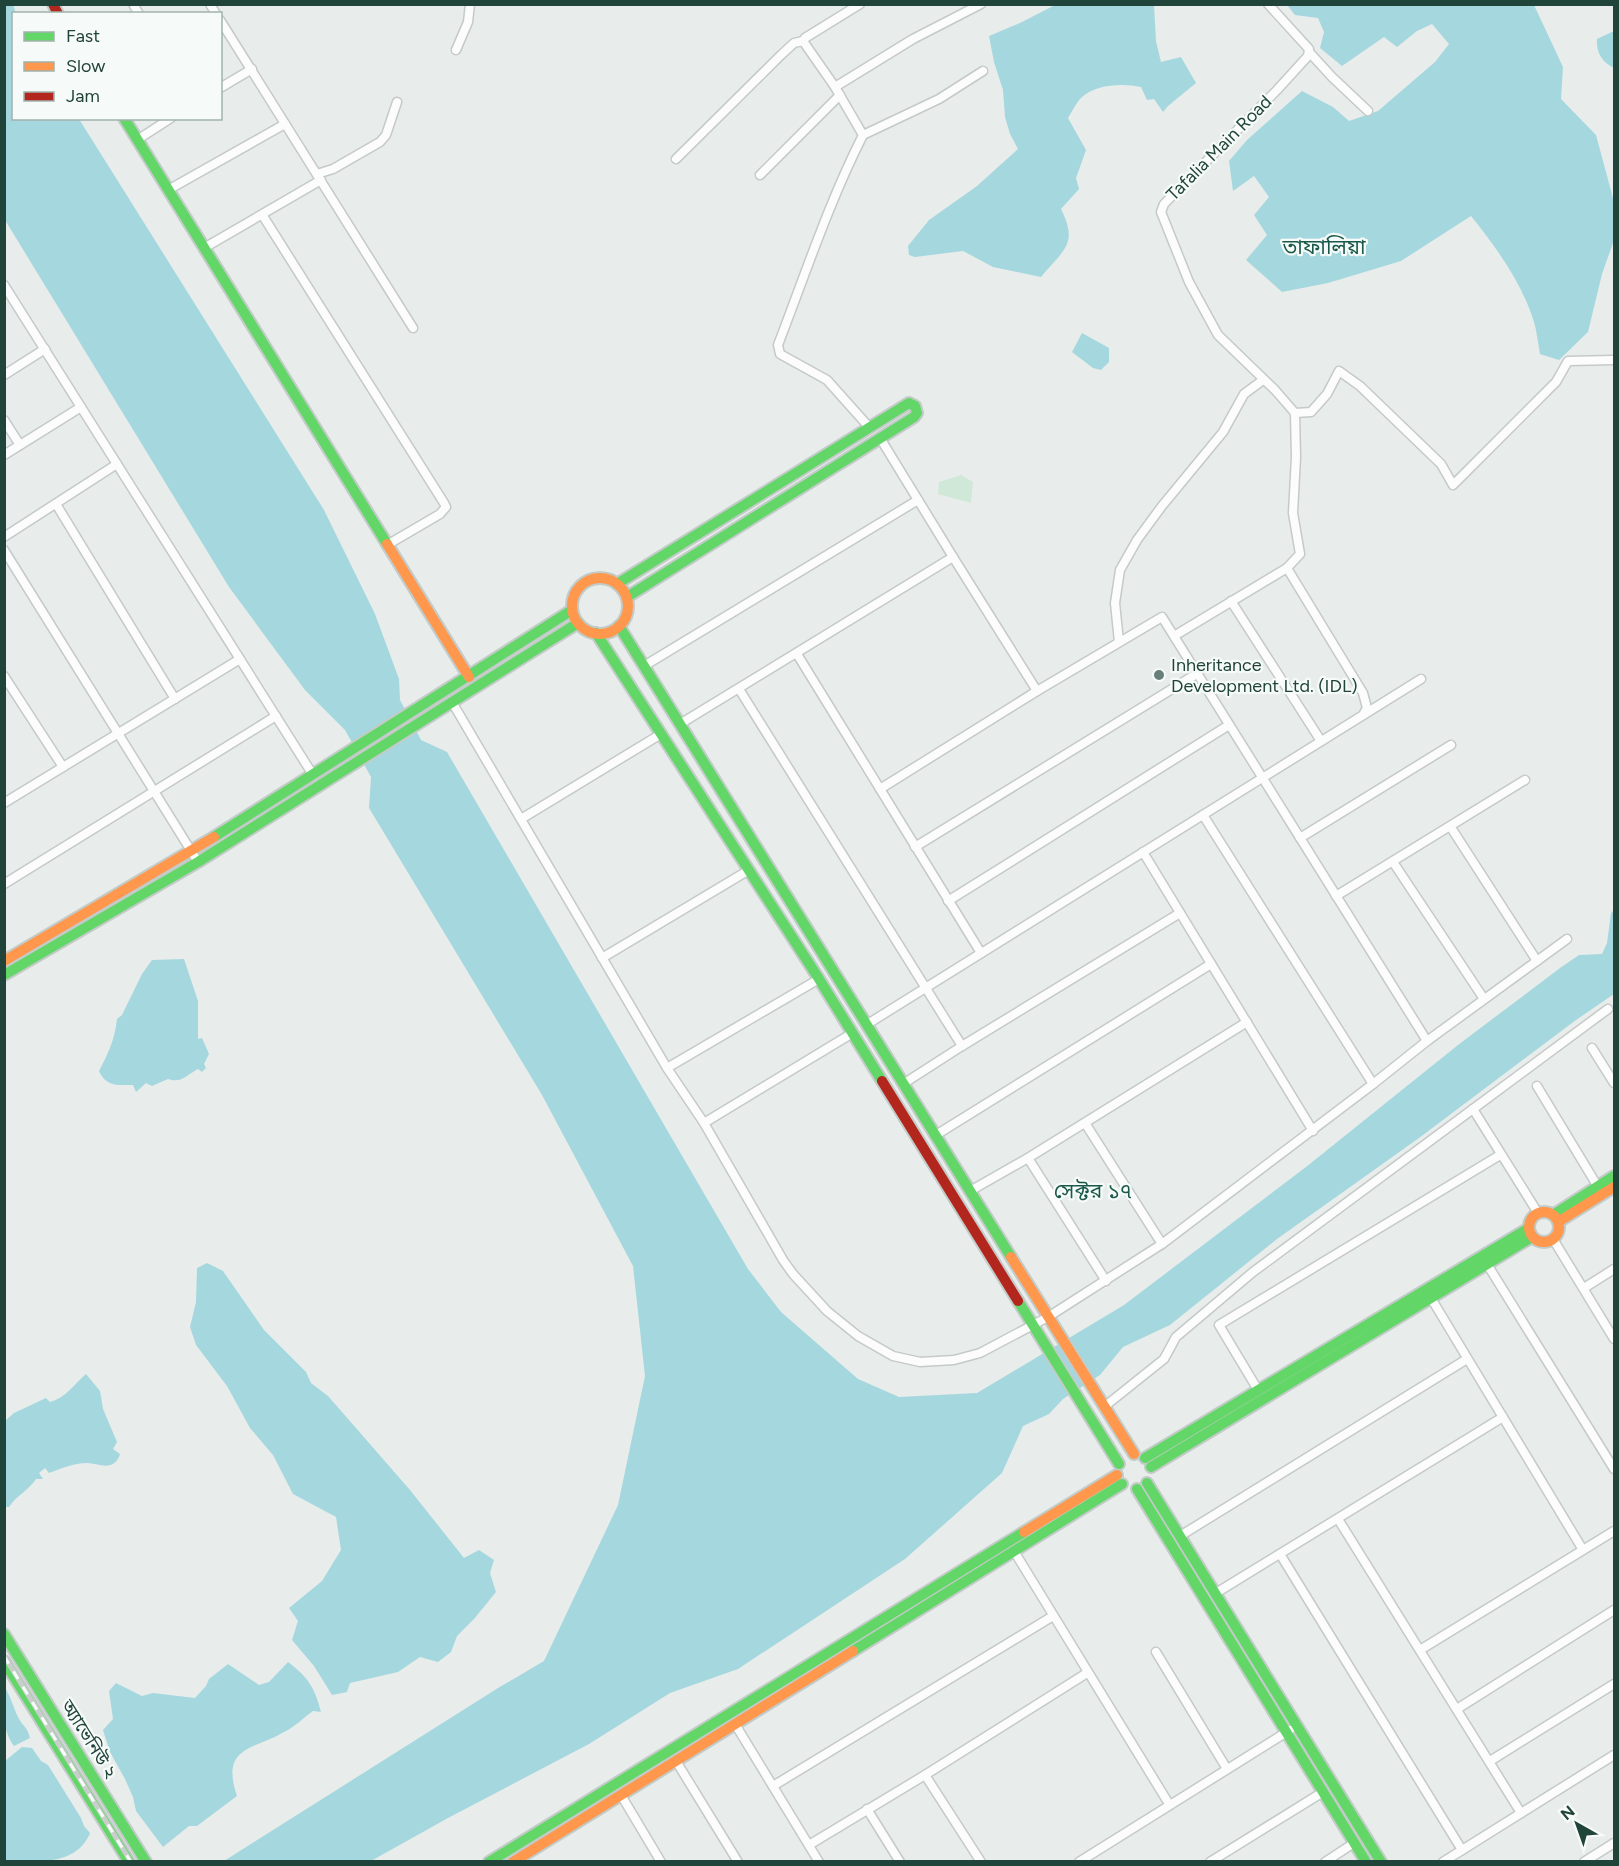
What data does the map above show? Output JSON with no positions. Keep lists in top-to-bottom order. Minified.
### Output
{"streets":{"street":["Tafalia Main Road","অ্যাভেনিউ ২"]},"districts":["তাফালিয়া","সেক্টর ১৭"],"places":["Inheritance Development Ltd. (IDL)"],"legend":["Fast","Slow","Jam"],"north":"top left"}
